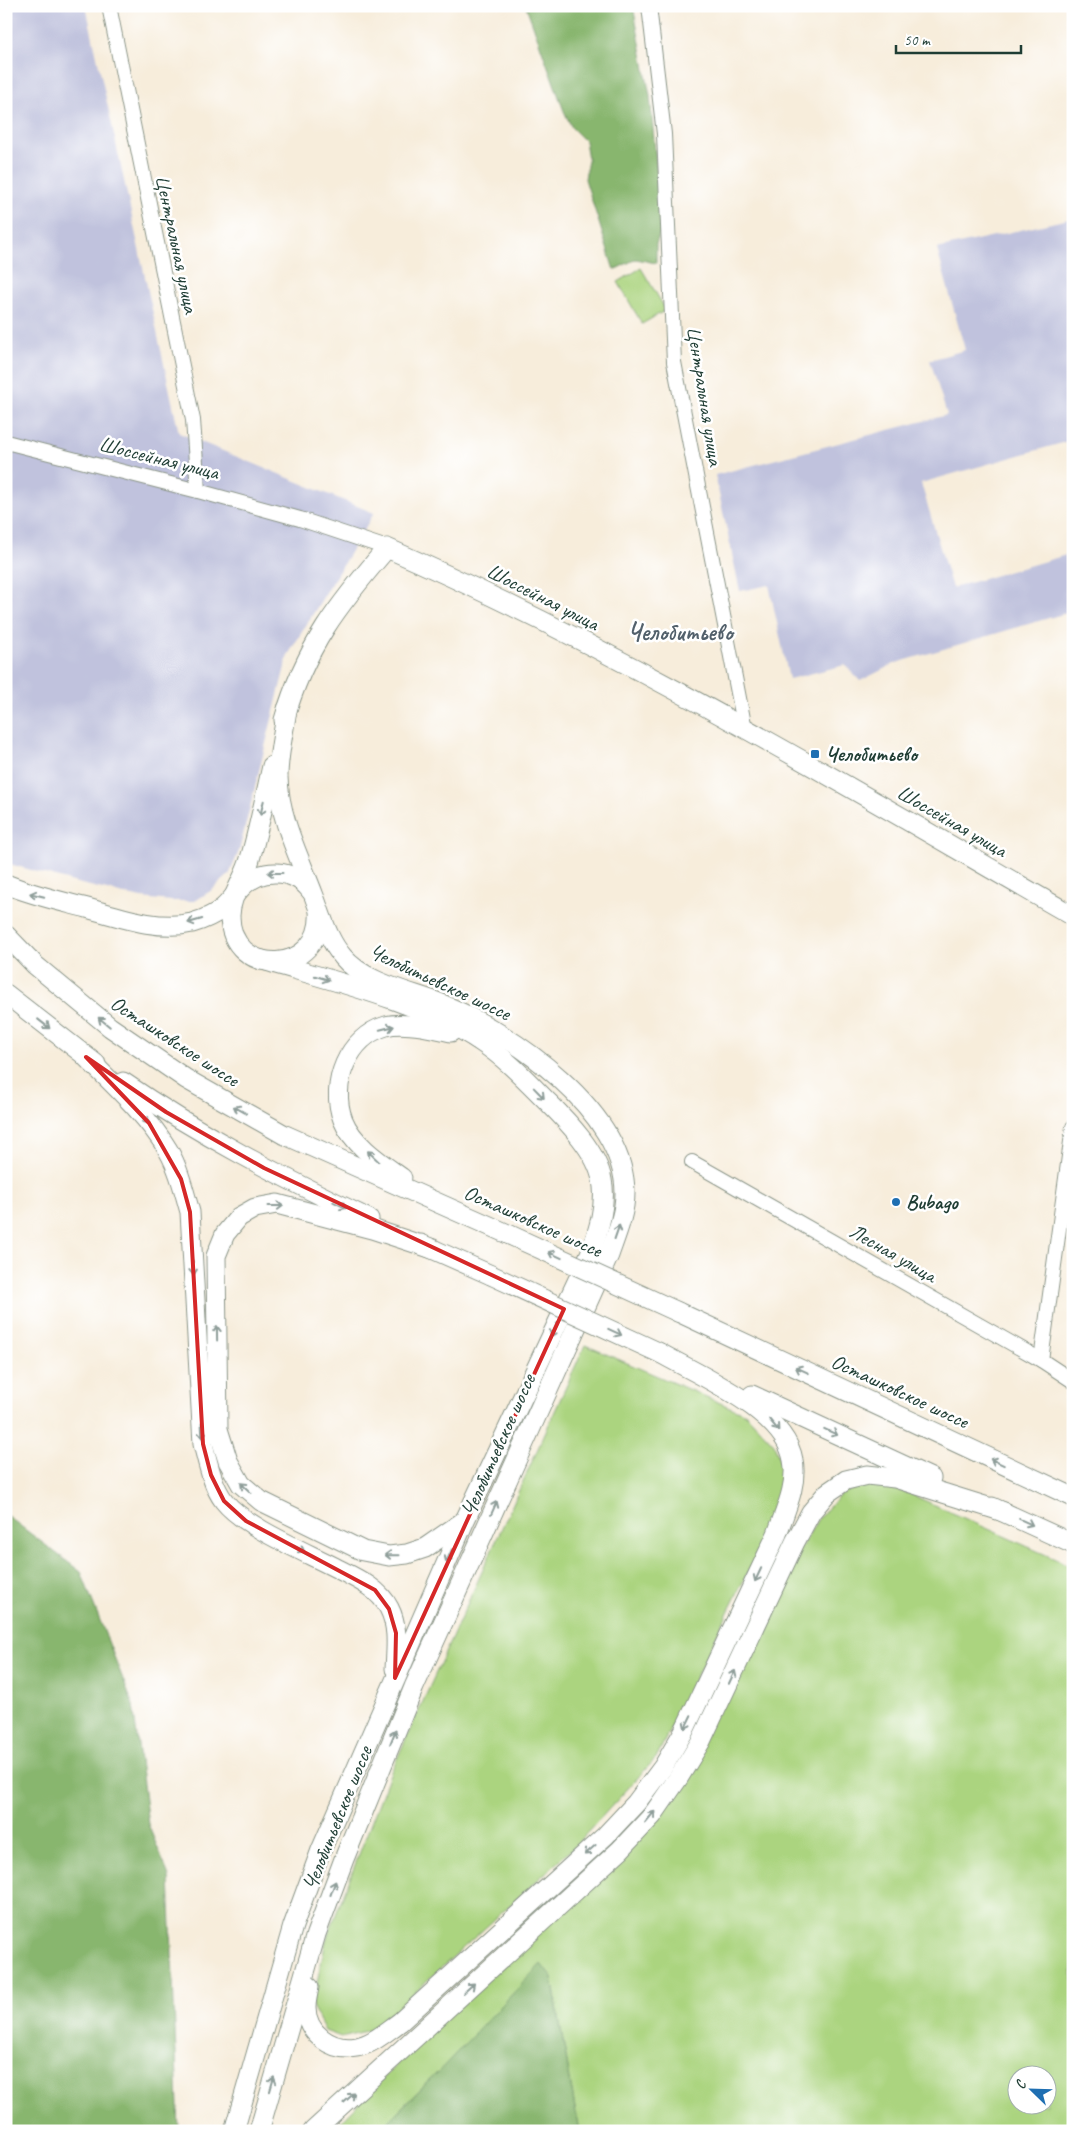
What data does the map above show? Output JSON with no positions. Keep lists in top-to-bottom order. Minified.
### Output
{"streets":{"street":["Центральная улица","Шоссейная улица","Челобитьевское шоссе","Осташковское шоссе","Лесная улица"]},"crossings":[["Центральная улица","Шоссейная улица"],["Шоссейная улица","Челобитьевское шоссе"]],"districts":["Челобитьево"],"places":{"transit":["Челобитьево"],"other":["Bubago"]},"scale_bar":"50 m","north":"top left"}
